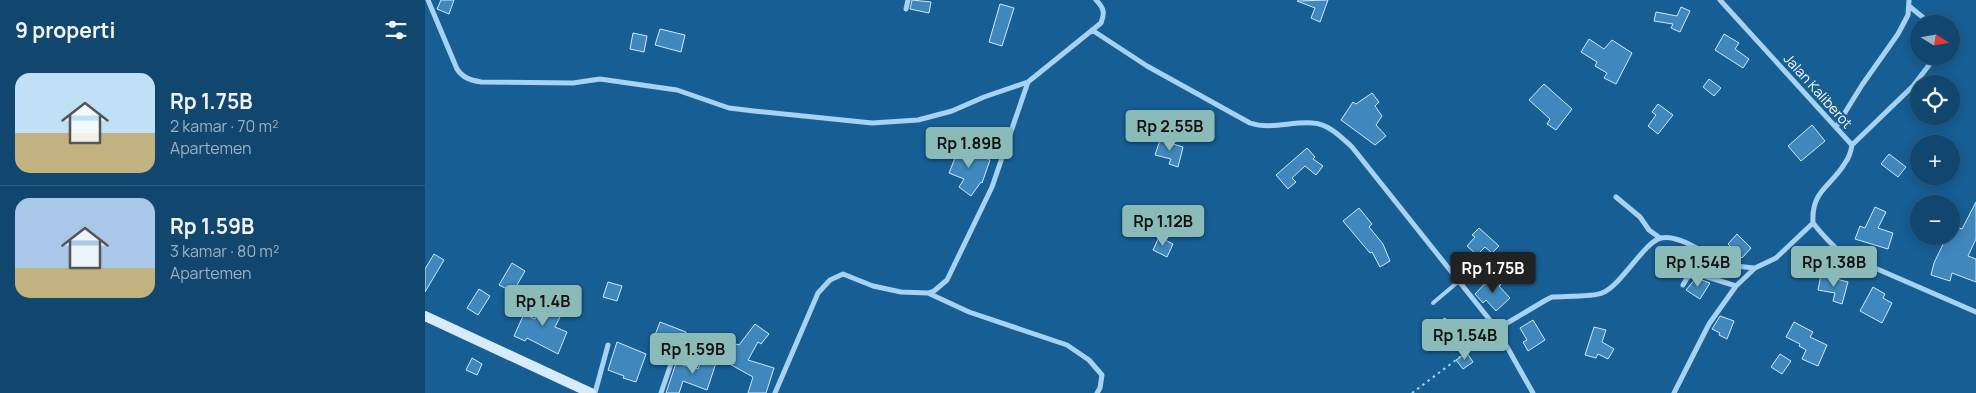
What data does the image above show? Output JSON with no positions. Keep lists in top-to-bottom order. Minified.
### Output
{"streets":{"street":["Jalan Kaliberot"]},"north":"right","page":{"heading":"9 properti","map_buttons":["+","−"],"list":[{"name":"Rp 1.75B","note":"2 kamar · 70 m² · Apartemen"},{"name":"Rp 1.59B","note":"3 kamar · 80 m² · Apartemen"}],"price":["Rp 2.55B","Rp 1.89B","Rp 1.12B","Rp 1.54B","Rp 1.38B","Rp 1.75B","Rp 1.4B","Rp 1.54B","Rp 1.59B"]}}
